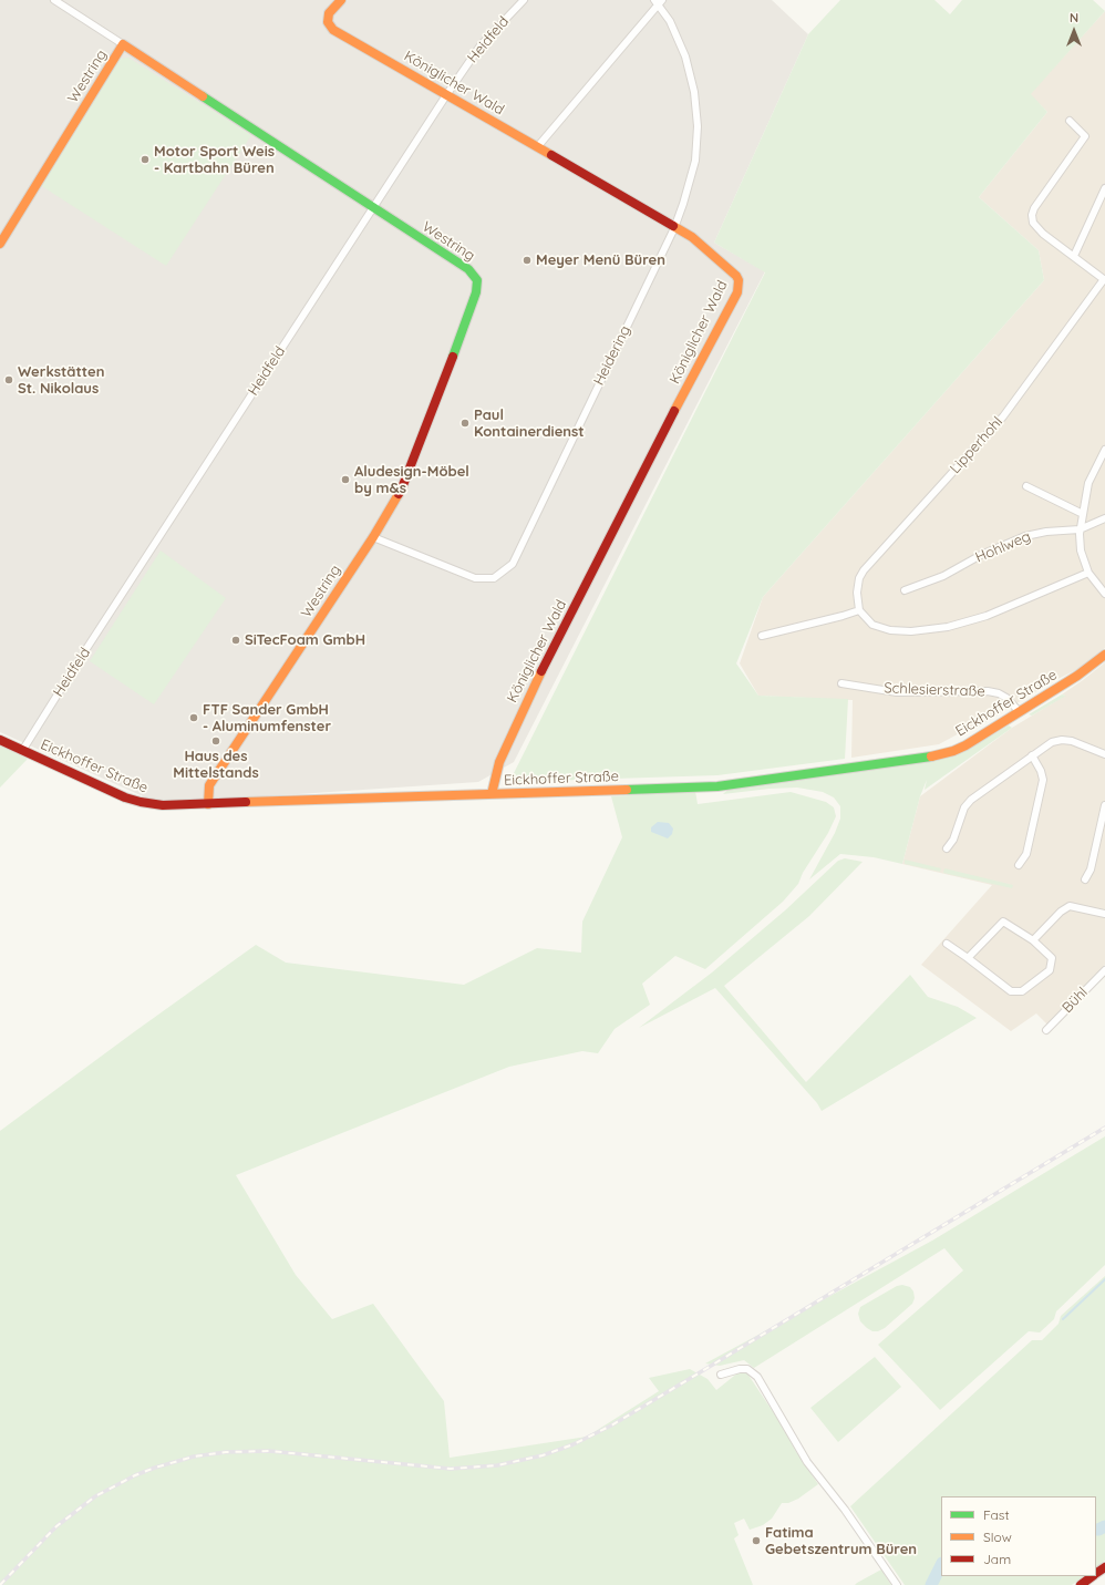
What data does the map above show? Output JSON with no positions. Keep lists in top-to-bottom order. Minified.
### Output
{"streets":{"street":["Heidfeld","Westring","Königlicher Wald","Heidering","Lipperhohl","Hohlweg","Schlesierstraße","Eickhoffer Straße","Bühl"]},"crossings":[["Heidfeld","Westring"],["Heidfeld","Königlicher Wald"],["Heidfeld","Eickhoffer Straße"],["Westring","Heidering"],["Westring","Eickhoffer Straße"],["Königlicher Wald","Heidering"],["Königlicher Wald","Eickhoffer Straße"],["Schlesierstraße","Eickhoffer Straße"]],"places":["Motor Sport Weis - Kartbahn Büren","Meyer Menü Büren","Werkstätten St. Nikolaus","Paul Kontainerdienst","Aludesign-Möbel by m&s","SiTecFoam GmbH","FTF Sander GmbH - Aluminumfenster","Haus des Mittelstands","Fatima Gebetszentrum Büren"],"legend":["Fast","Slow","Jam"],"north":"top"}
